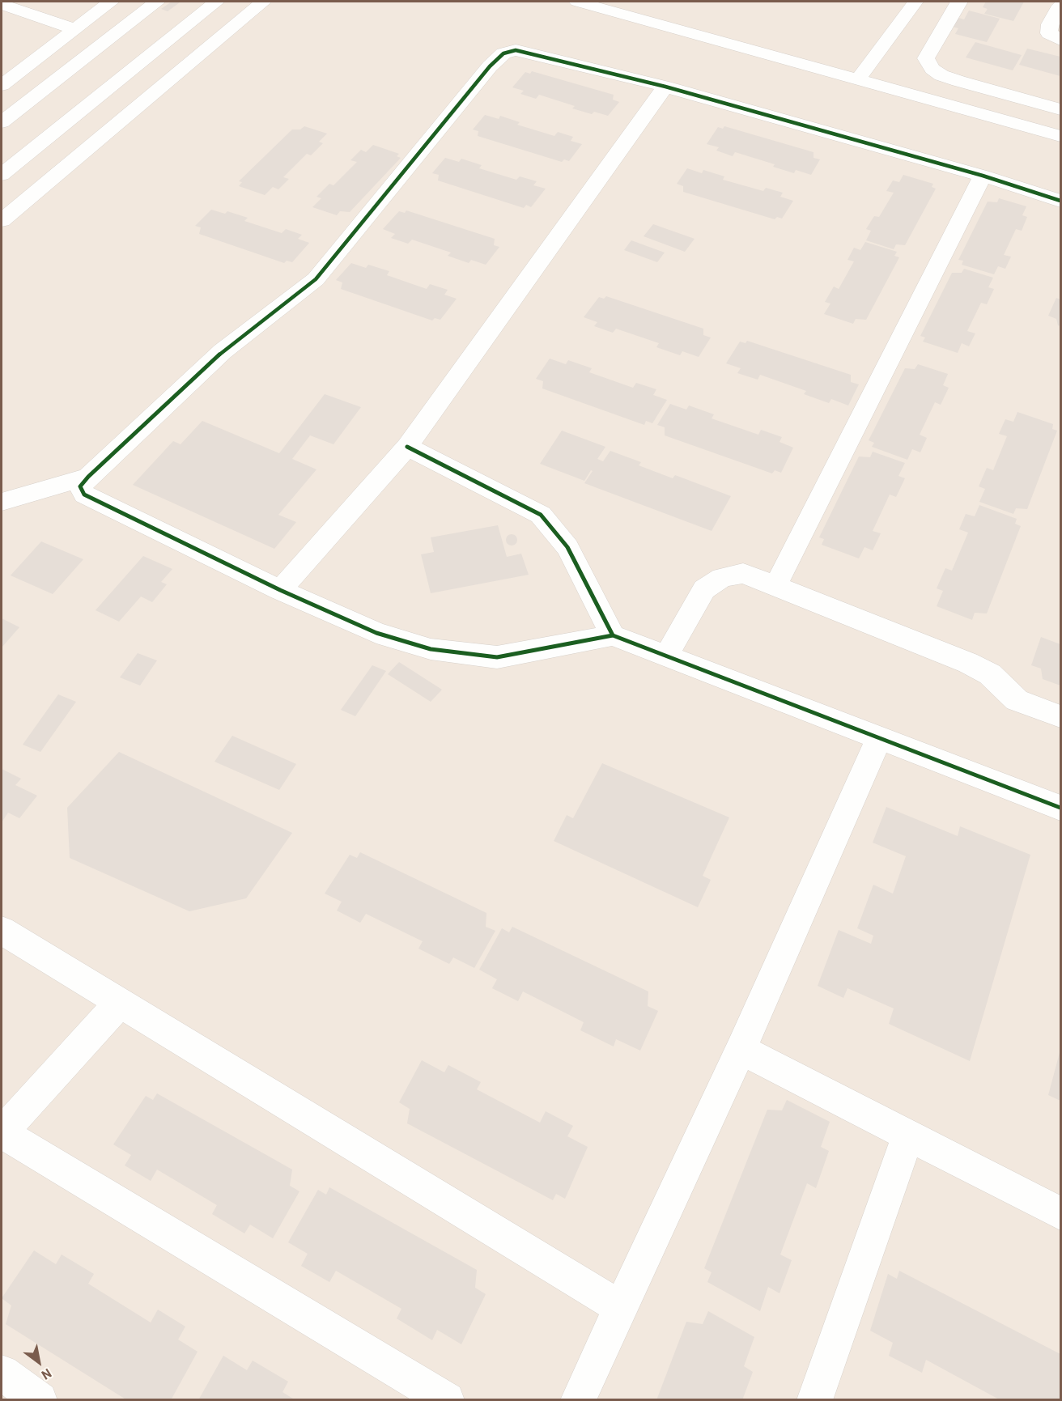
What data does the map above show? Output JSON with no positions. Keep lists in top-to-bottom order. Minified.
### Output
{"north":"bottom right"}
